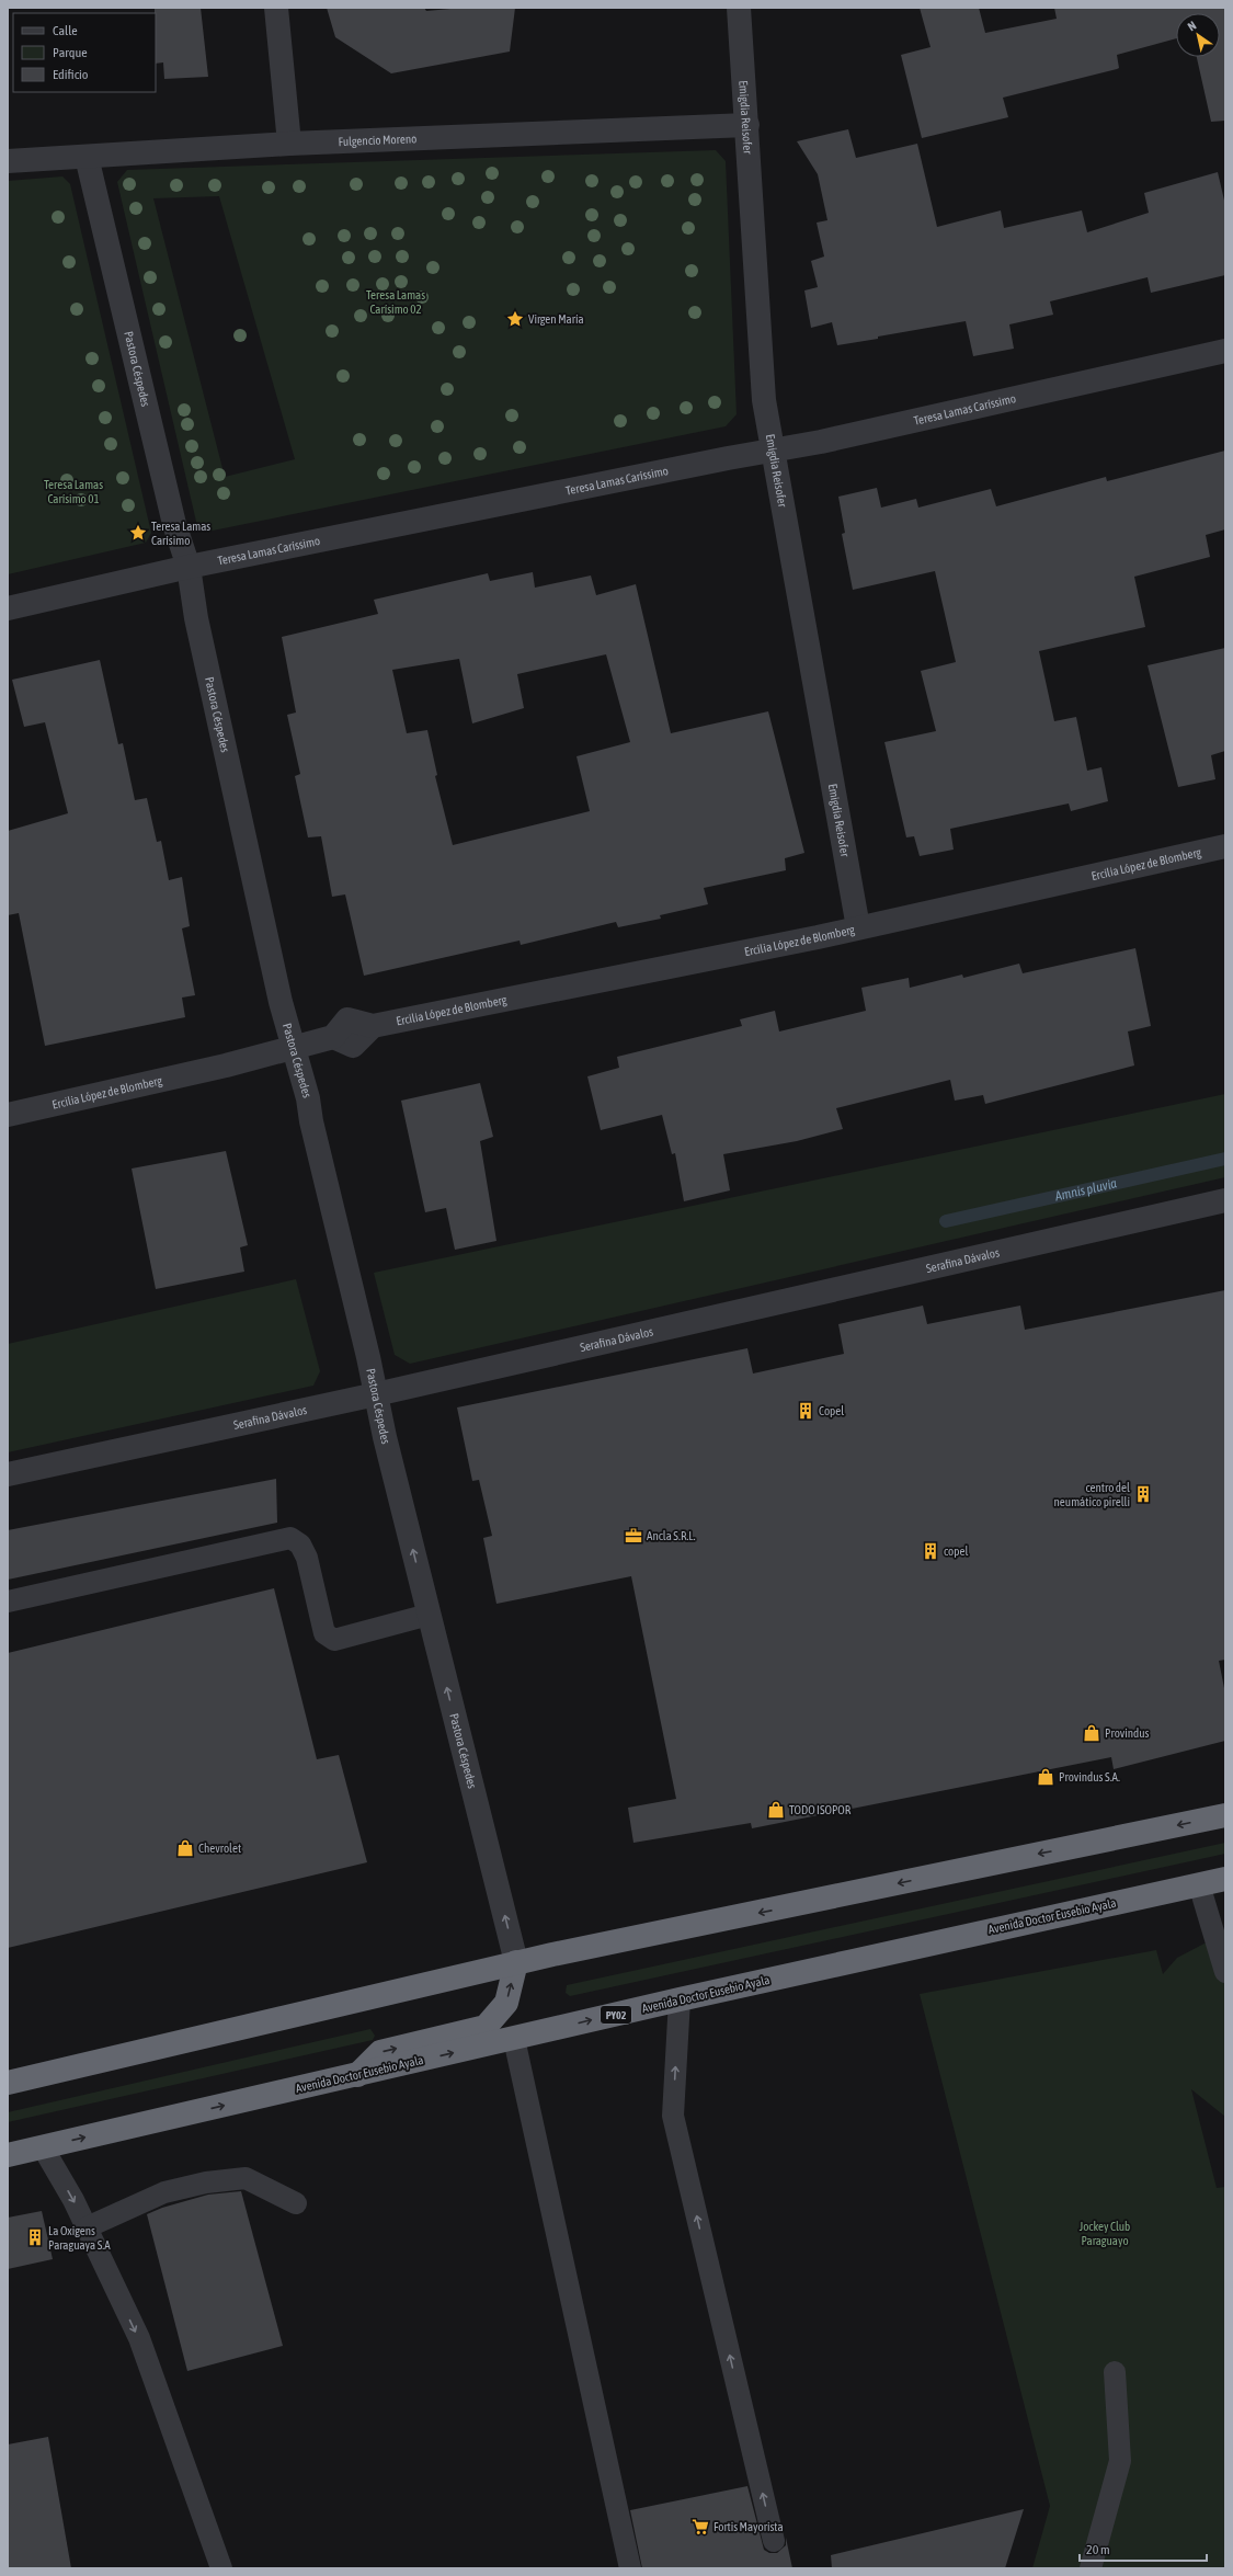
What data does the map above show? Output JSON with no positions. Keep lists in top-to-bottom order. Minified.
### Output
{"streets":{"highway":["Avenida Doctor Eusebio Ayala","PY02"],"street":["Emigdia Reisofer","Fulgencio Moreno","Pastora Céspedes","Teresa Lamas Caríssimo","Ercilia López de Blomberg","Serafina Dávalos"]},"crossings":[["Emigdia Reisofer","Fulgencio Moreno"],["Emigdia Reisofer","Teresa Lamas Caríssimo"],["Emigdia Reisofer","Ercilia López de Blomberg"],["Fulgencio Moreno","Pastora Céspedes"],["Pastora Céspedes","Teresa Lamas Caríssimo"],["Pastora Céspedes","Ercilia López de Blomberg"],["Pastora Céspedes","Serafina Dávalos"]],"water":["Amnis pluvia"],"parks":["Teresa Lamas Carísimo 02","Teresa Lamas Carísimo 01","Jockey Club Paraguayo"],"places":{"place":["Virgen María","Teresa Lamas Carísimo"],"building":["Copel","centro del neumático pirelli","copel","La Oxigens Paraguaya S.A"],"office":["Ancla S.R.L."],"shop":["Provindus","Provindus S.A.","TODO ISOPOR","Chevrolet"],"supermarket":["Fortis Mayorista"]},"legend":["Calle","Parque","Edificio"],"scale_bar":"20 m","north":"top left"}
